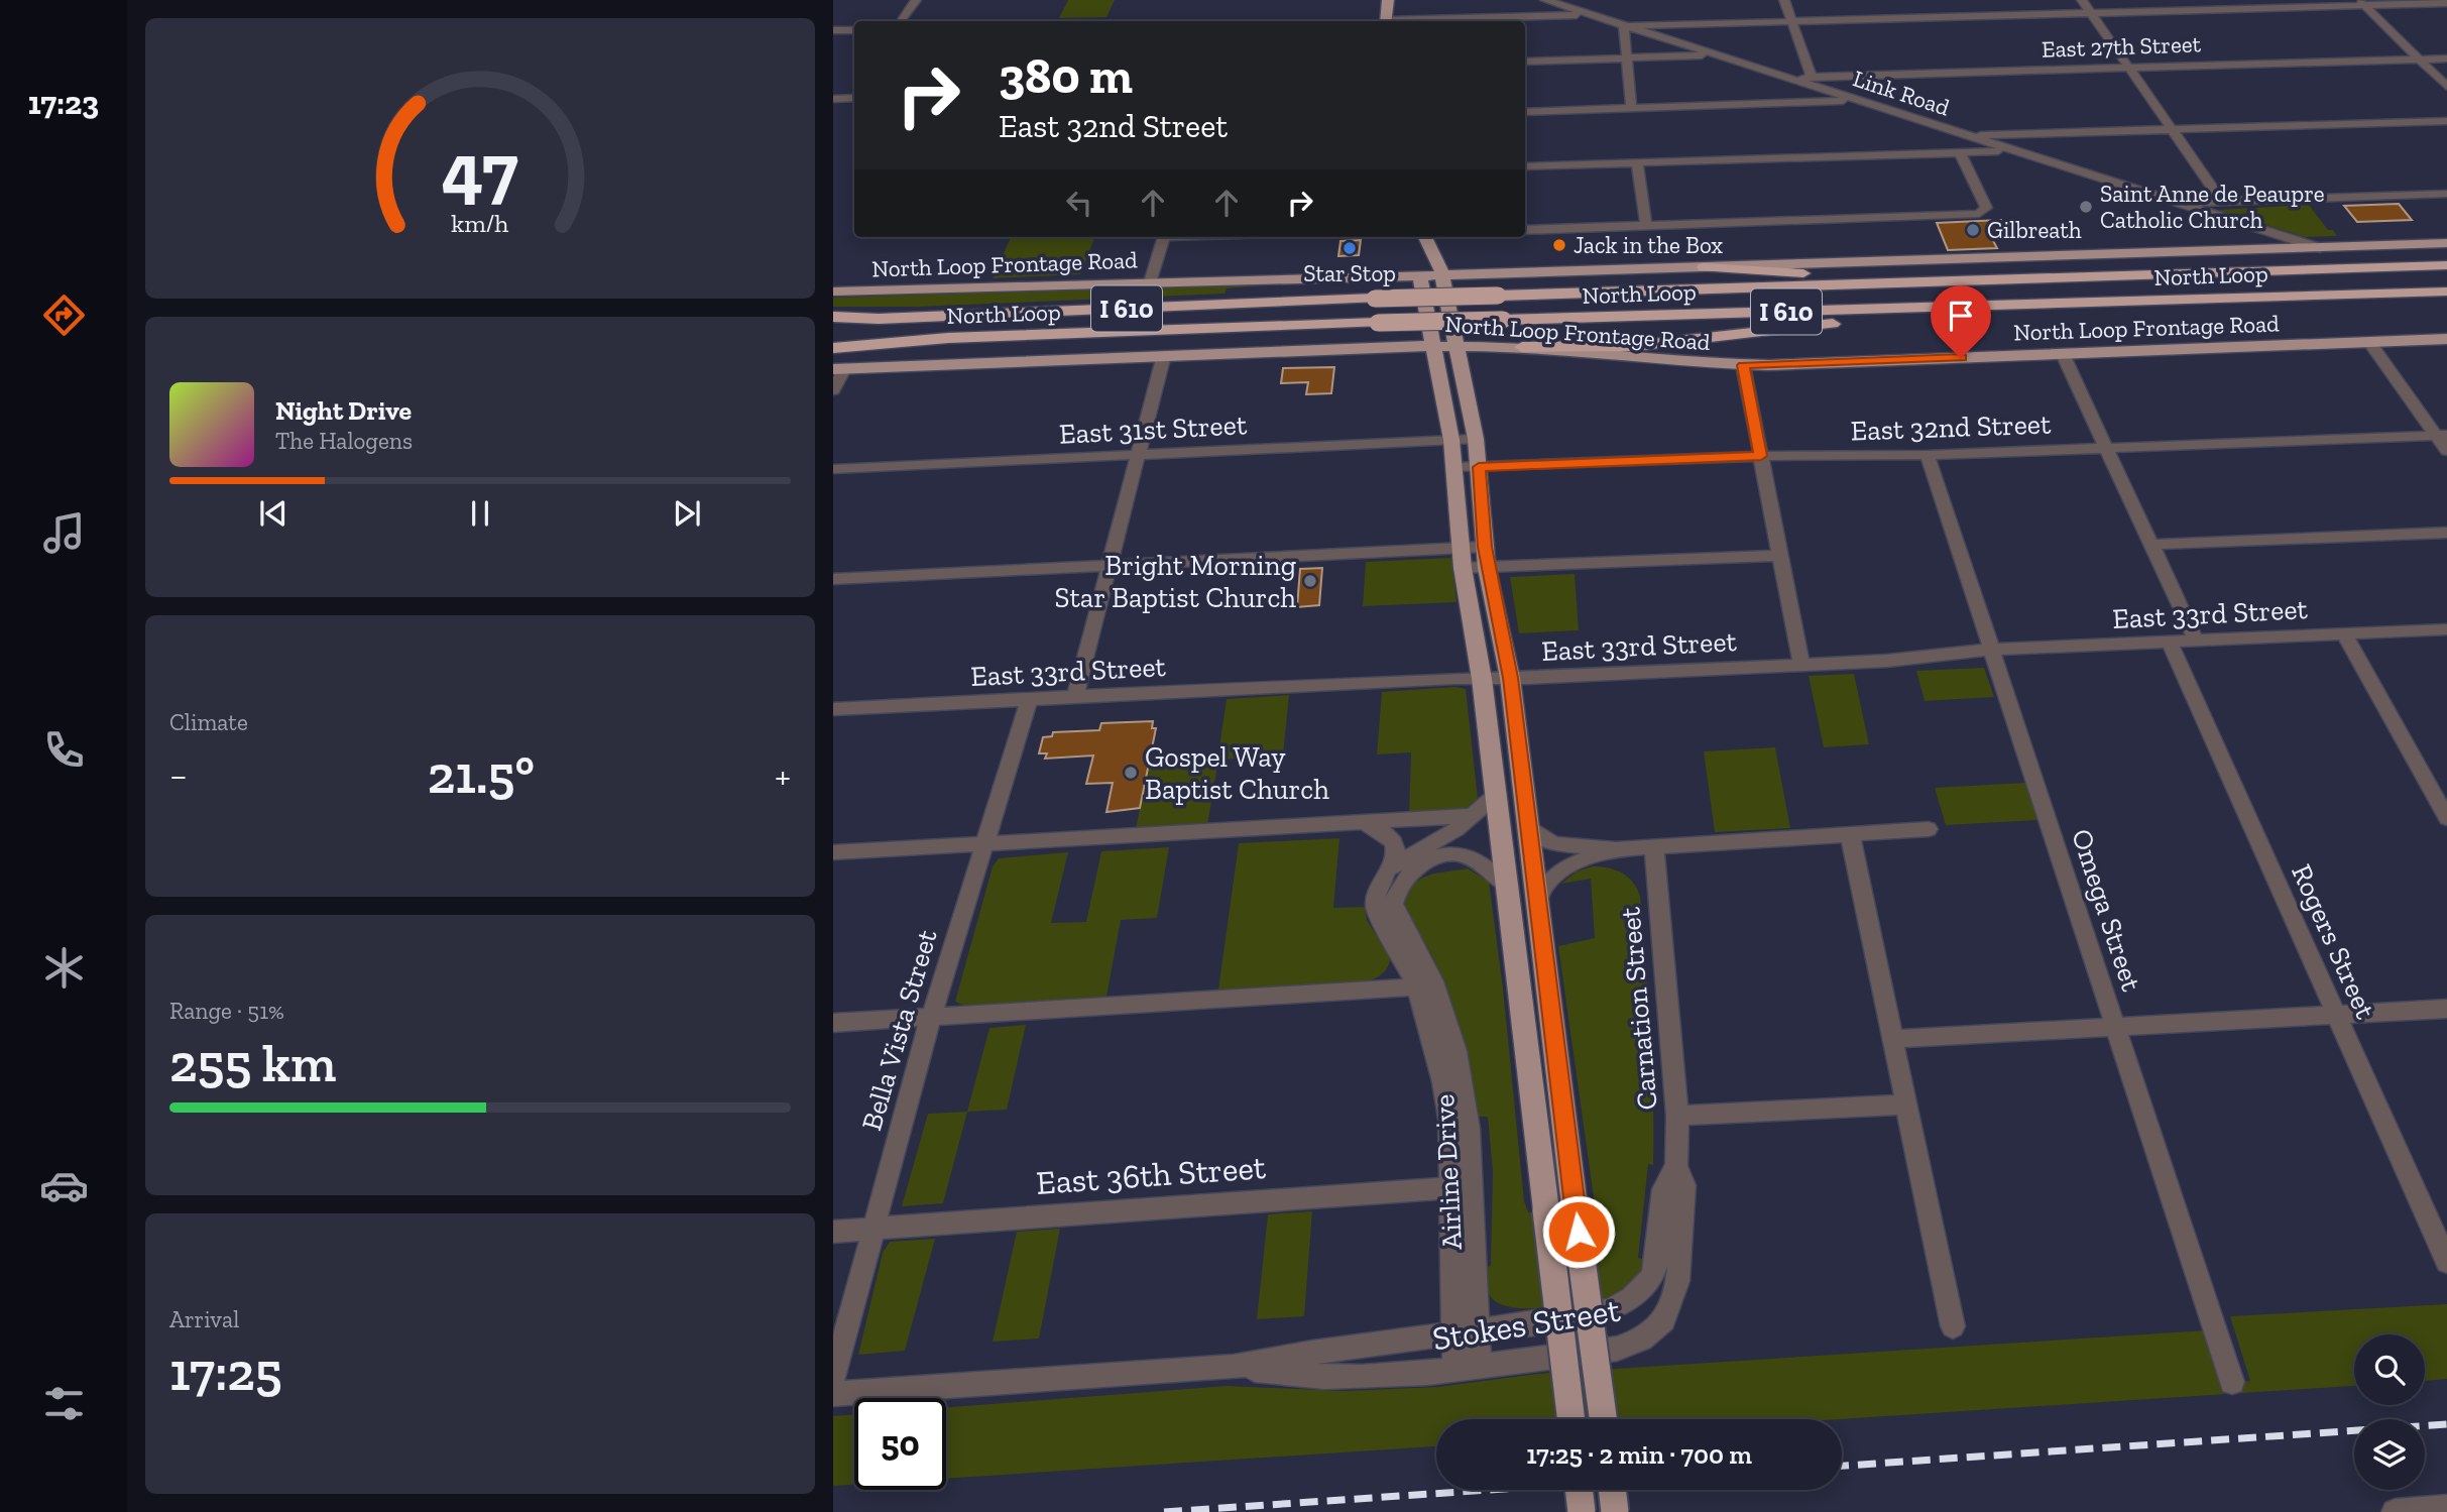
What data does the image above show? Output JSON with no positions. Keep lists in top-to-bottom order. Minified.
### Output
{"streets":{"highway":["North Loop","I 610"],"main road":["North Loop Frontage Road"],"street":["East 27th Street","Link Road","East 32nd Street","East 31st Street","East 33rd Street","Omega Street","Rogers Street","Carnation Street","Bella Vista Street","Airline Drive","East 36th Street","Stokes Street"]},"crossings":[["East 27th Street","Link Road"],["Link Road","North Loop Frontage Road"],["East 32nd Street","Omega Street"],["East 33rd Street","Omega Street"],["East 33rd Street","Rogers Street"],["East 33rd Street","Bella Vista Street"],["Carnation Street","Stokes Street"],["Bella Vista Street","East 36th Street"],["Airline Drive","East 36th Street"],["Airline Drive","Stokes Street"]],"places":["Saint Anne de Peaupre Catholic Church","Gilbreath","Jack in the Box","Star Stop","Bright Morning Star Baptist Church","Gospel Way Baptist Church"],"page":{"tabs":"17:23","turn":["380 m","East 32nd Street"],"song":["Night Drive","The Halogens"],"tile":["Climate",["Range · 51%","255 km"],["Arrival","17:25"]],"heat":["−","21.5°","+"],"limit":"50","trip":"17:25 · 2 min · 700 m","gauge":["47","km/h"]}}
